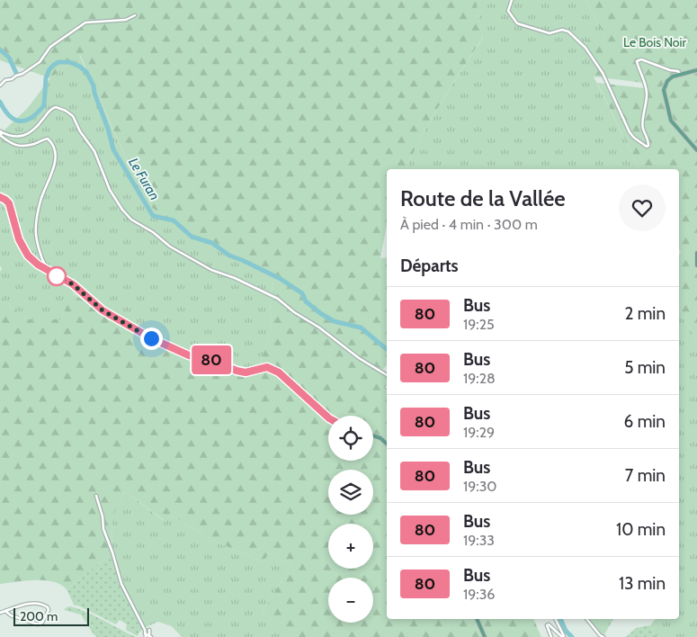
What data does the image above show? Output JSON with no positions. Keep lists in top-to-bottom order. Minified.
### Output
{"water":["Le Furan"],"parks":["Le Bois Noir"],"lines":["bus line 80"],"scale_bar":"200 m","page":{"on_map":"80","heading":[["Route de la Vallée","À pied · 4 min · 300 m"],"Départs"],"list":[{"mark":"80","name":"Bus","note":"19:25","value":"2 min"},{"mark":"80","name":"Bus","note":"19:28","value":"5 min"},{"mark":"80","name":"Bus","note":"19:29","value":"6 min"},{"mark":"80","name":"Bus","note":"19:30","value":"7 min"},{"mark":"80","name":"Bus","note":"19:33","value":"10 min"},{"mark":"80","name":"Bus","note":"19:36","value":"13 min"}],"map_buttons":["+","−"],"scale":"200 m"}}
